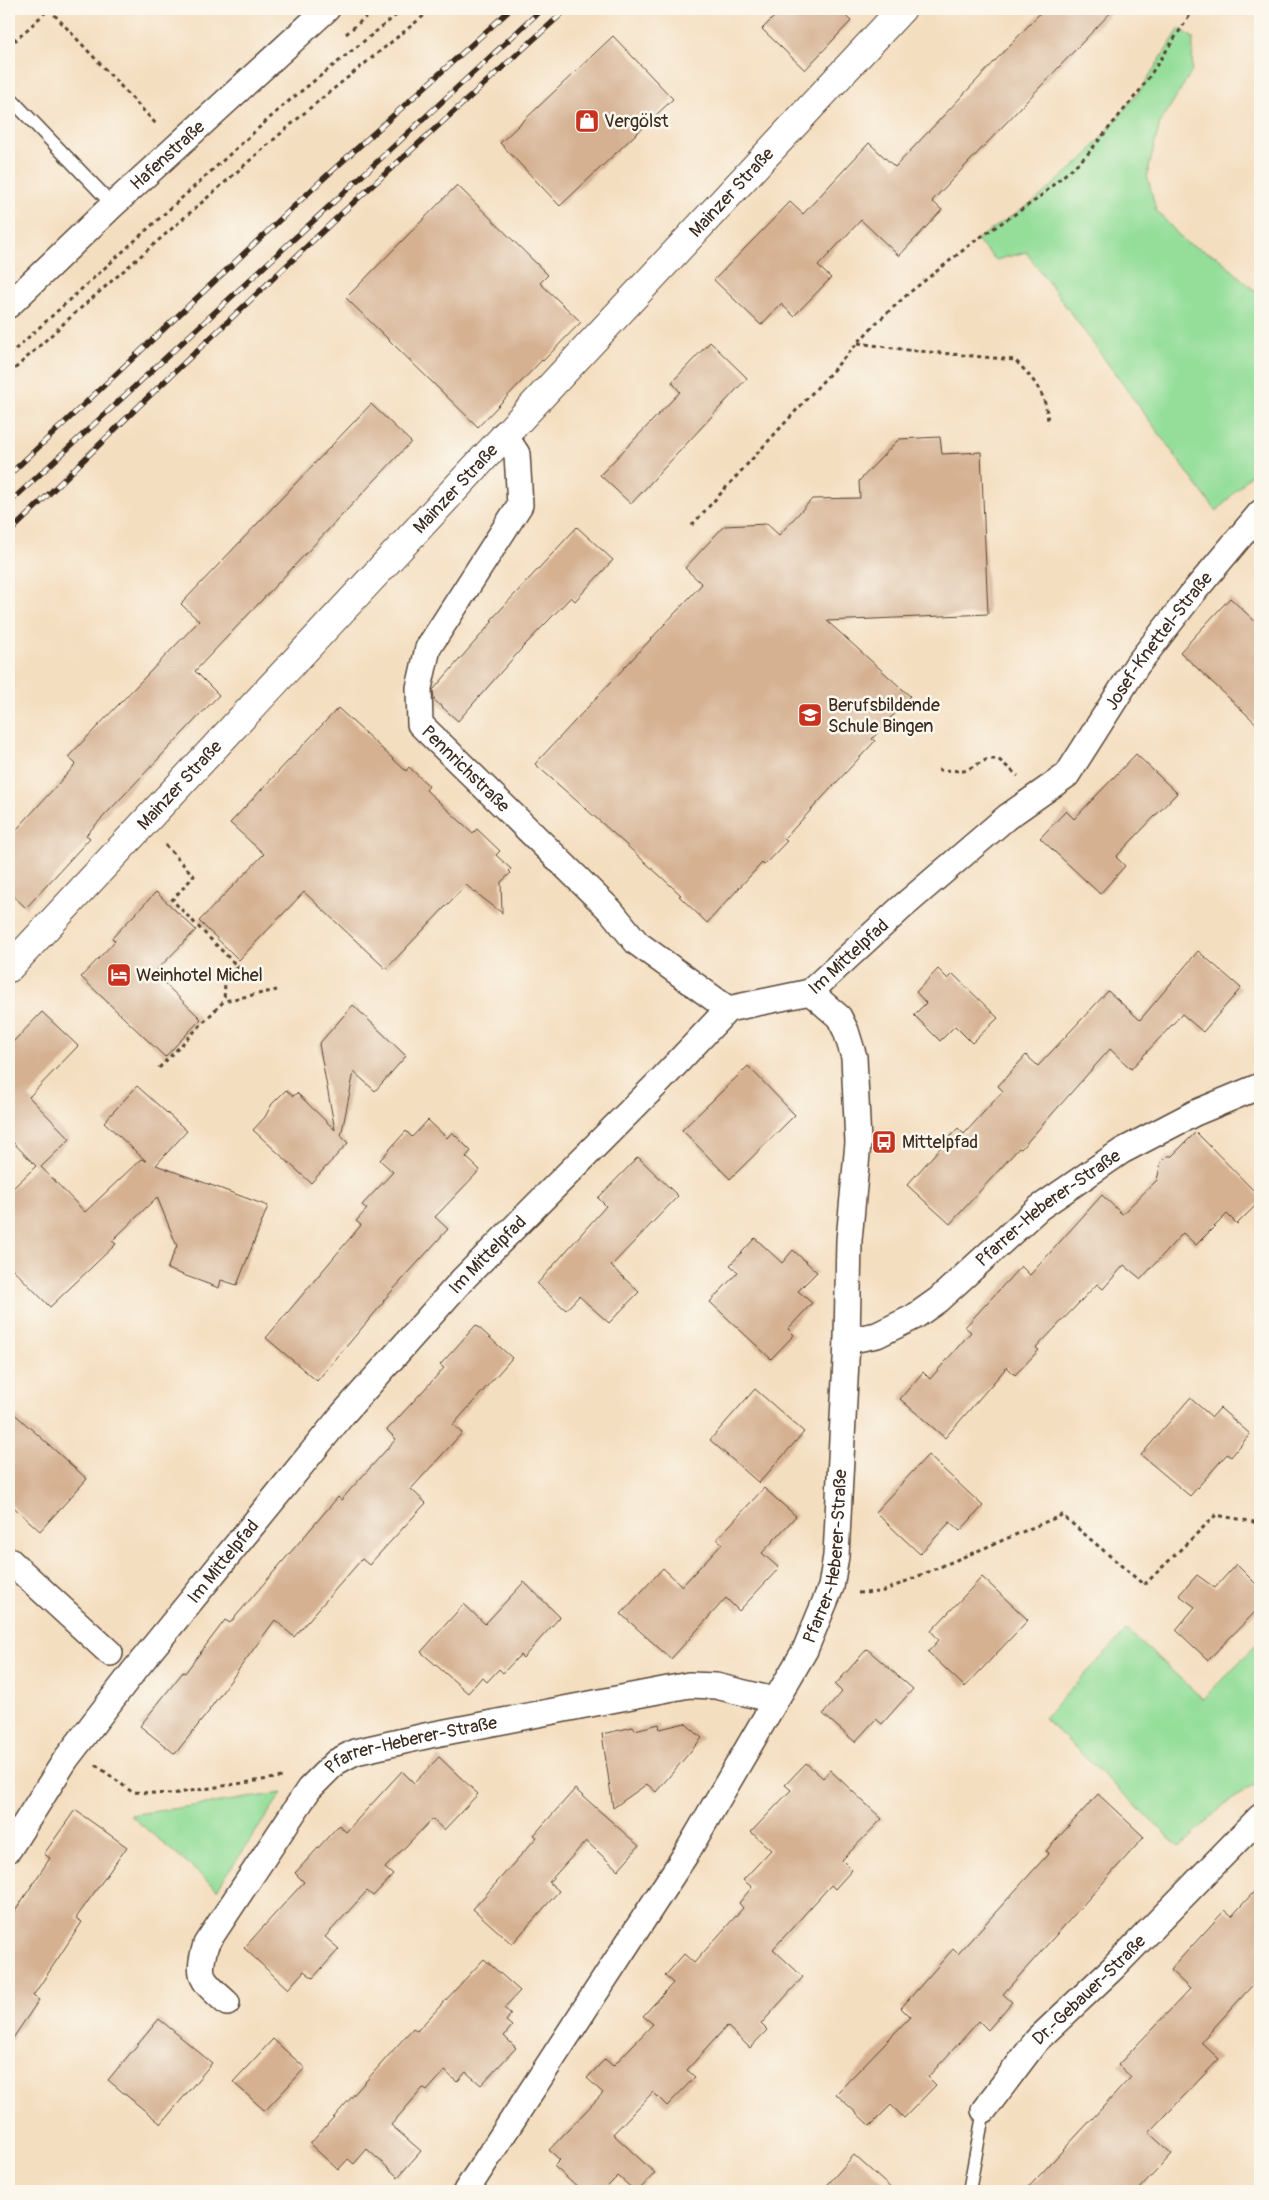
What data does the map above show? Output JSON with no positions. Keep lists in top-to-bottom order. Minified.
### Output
{"streets":{"main road":["Mainzer Straße"],"street":["Hafenstraße","Josef-Knettel-Straße","Pennrichstraße","Im Mittelpfad","Pfarrer-Heberer-Straße","Dr.-Gebauer-Straße"]},"crossings":[["Mainzer Straße","Pennrichstraße"],["Josef-Knettel-Straße","Im Mittelpfad"],["Pennrichstraße","Im Mittelpfad"],["Im Mittelpfad","Pfarrer-Heberer-Straße"]],"places":{"shop":["Vergölst"],"school or university":["Berufsbildende Schule Bingen"],"hotel":["Weinhotel Michel"],"bus stop":["Mittelpfad"]}}
